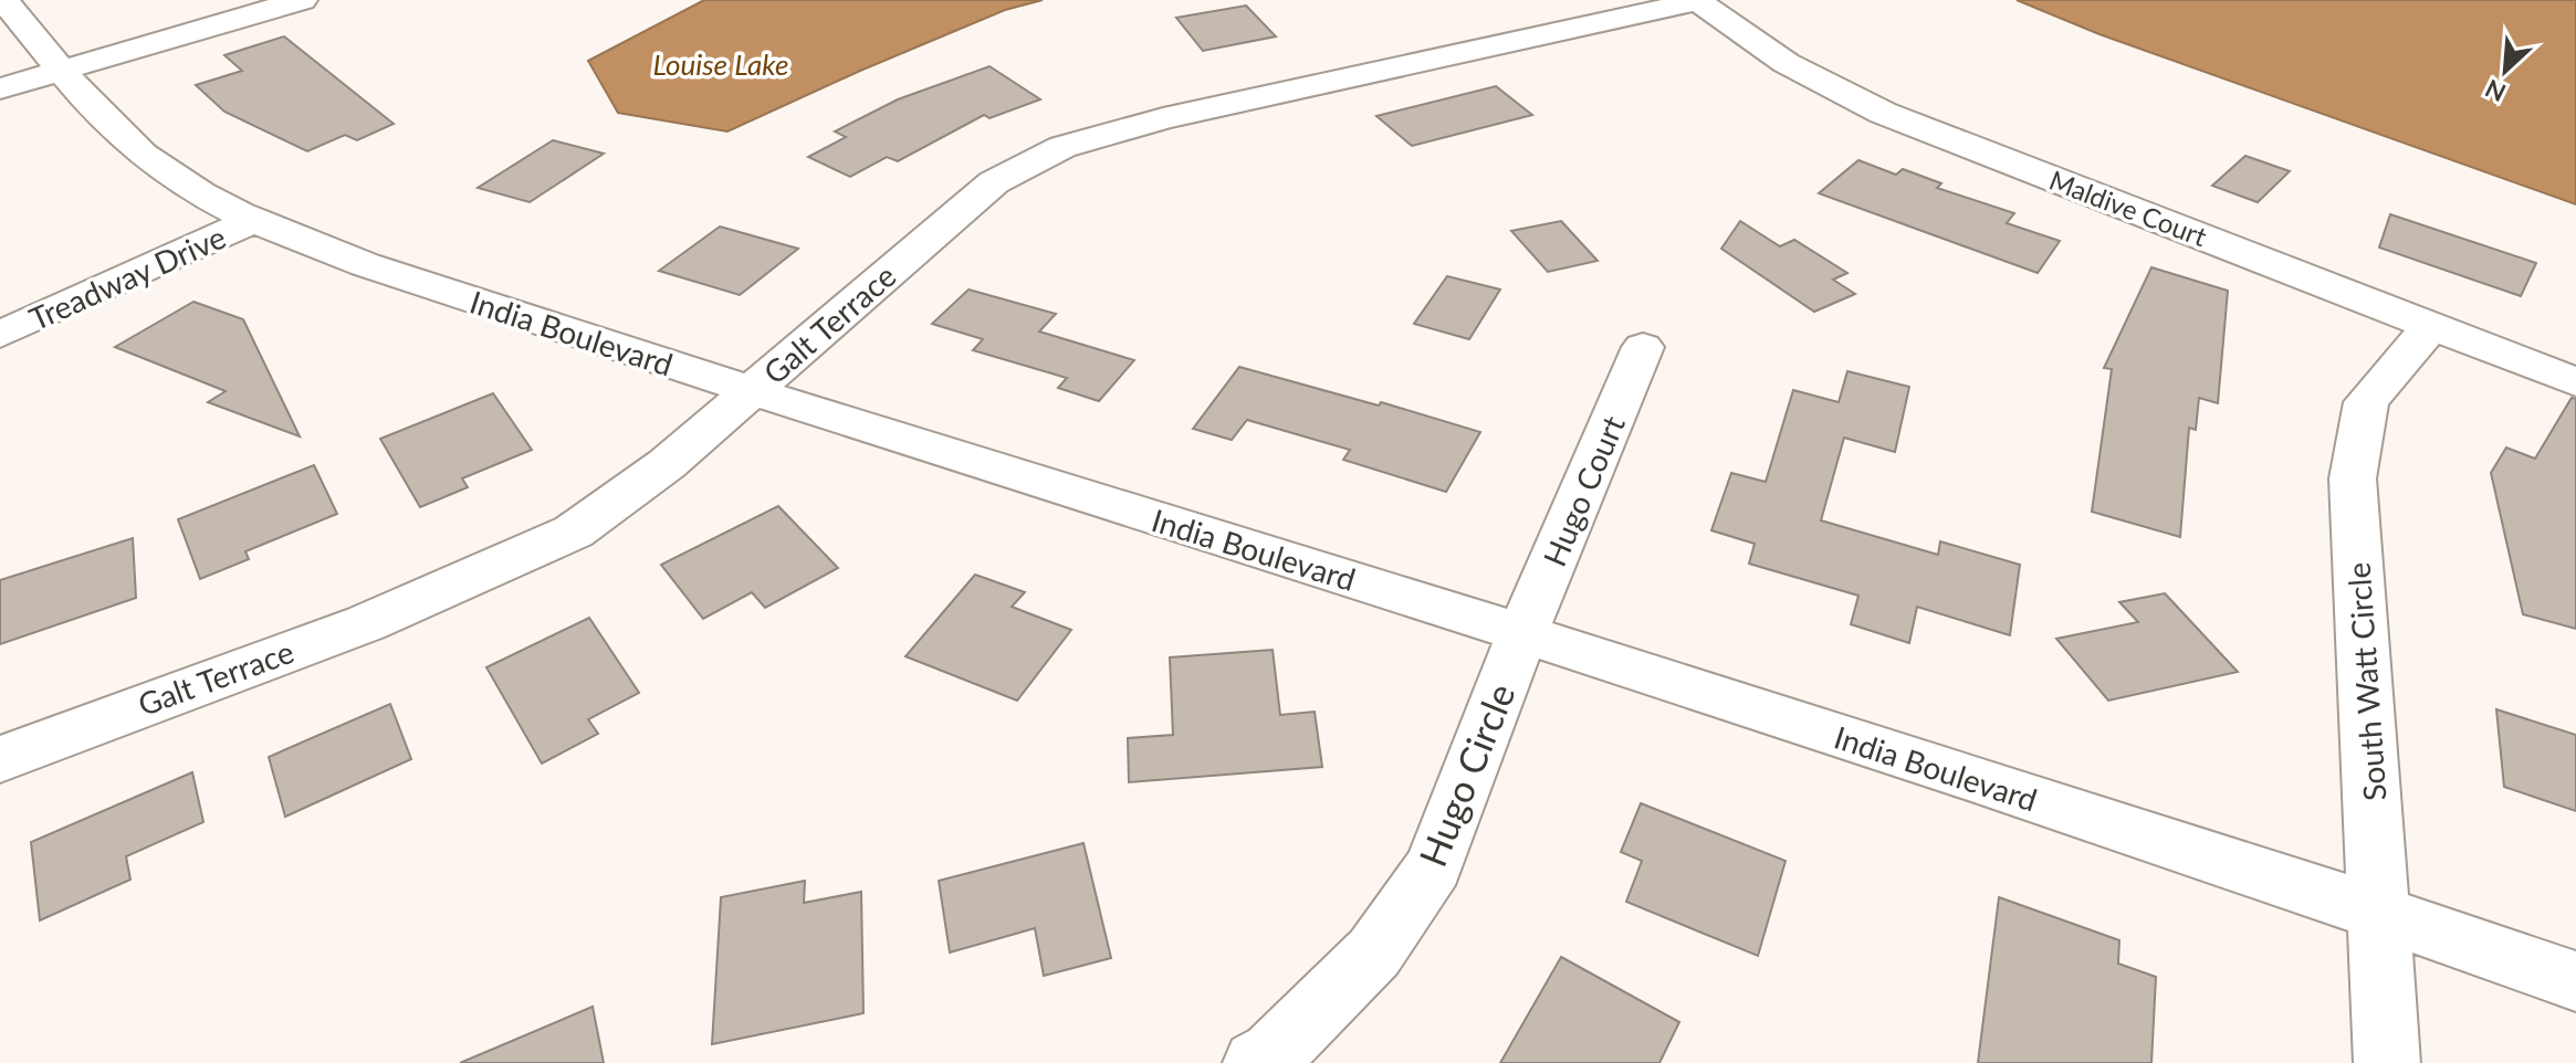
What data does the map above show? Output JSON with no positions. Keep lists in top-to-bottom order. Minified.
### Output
{"streets":{"street":["Maldive Court","Treadway Drive","Galt Terrace","India Boulevard","Hugo Court","South Watt Circle","Hugo Circle"]},"crossings":[["Maldive Court","Galt Terrace"],["Maldive Court","South Watt Circle"],["Treadway Drive","India Boulevard"],["Galt Terrace","India Boulevard"],["India Boulevard","Hugo Court"],["India Boulevard","South Watt Circle"],["India Boulevard","Hugo Circle"],["Hugo Court","Hugo Circle"]],"water":["Louise Lake"],"north":"bottom left"}
